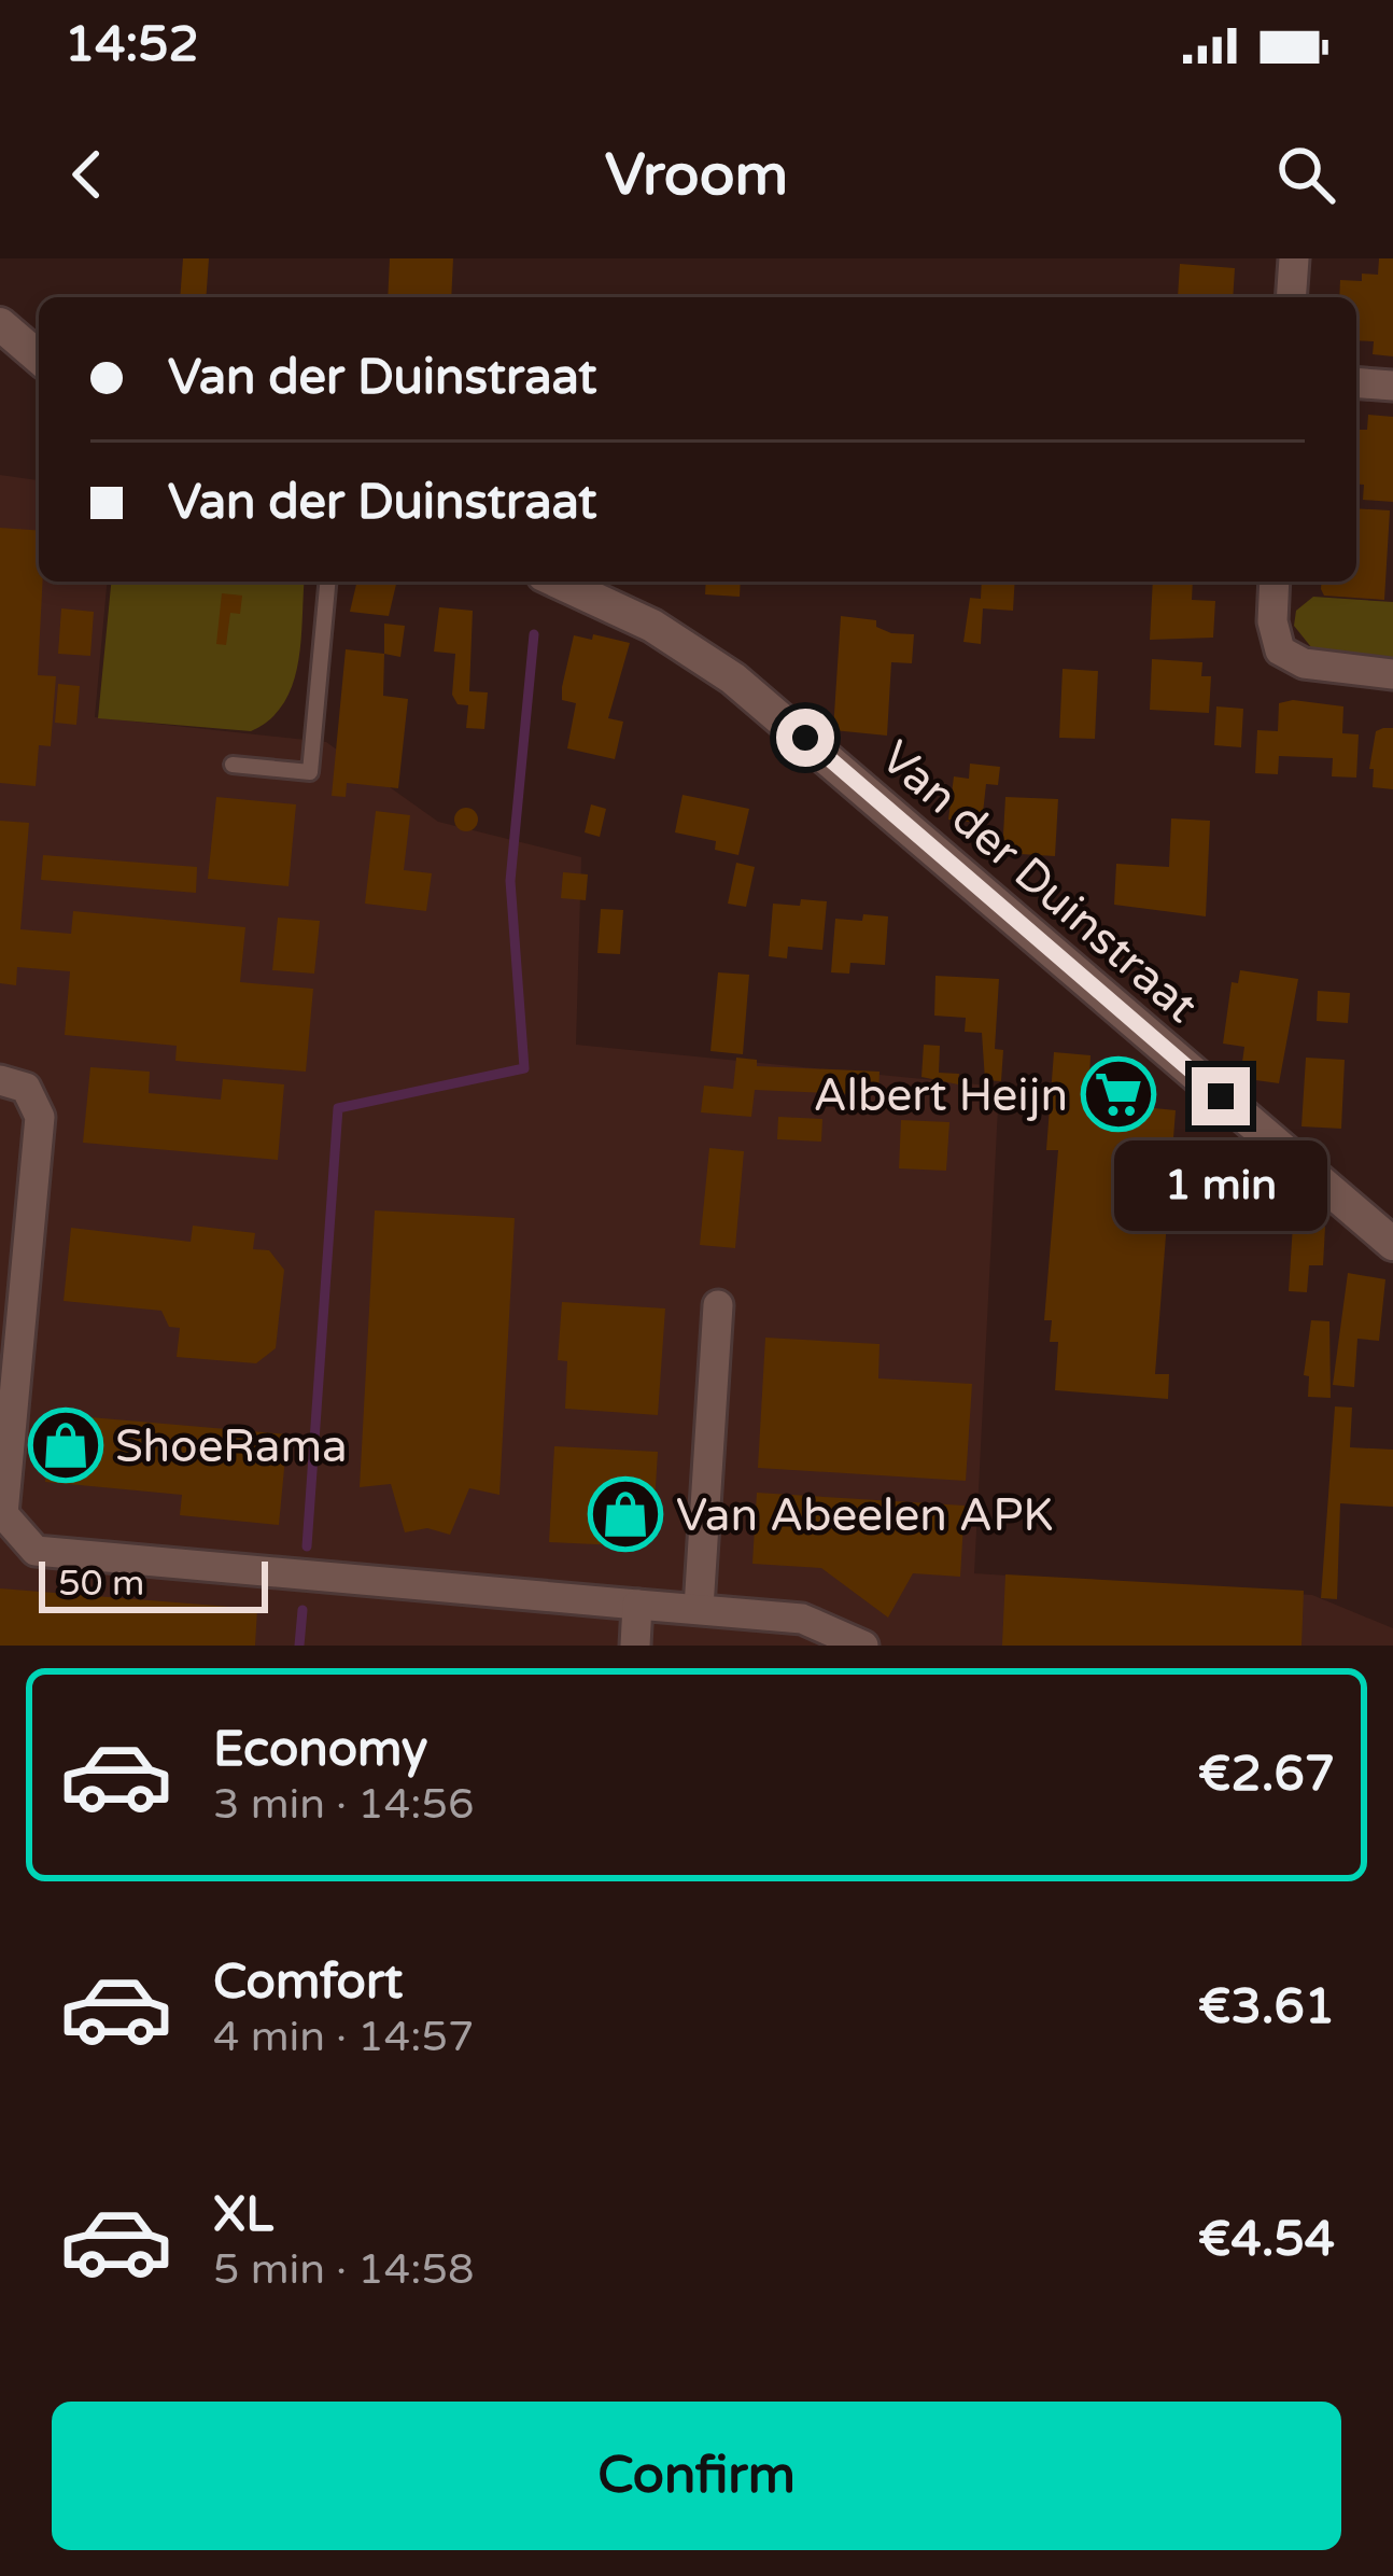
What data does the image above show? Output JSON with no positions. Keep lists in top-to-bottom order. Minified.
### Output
{"streets":{"street":["Van der Duinstraat"]},"places":{"supermarket":["Albert Heijn"],"shop":["ShoeRama","Van Abeelen APK"]},"scale_bar":"50 m","page":{"status":"14:52","header":"Vroom","banner":["Van der Duinstraat","Van der Duinstraat"],"bubble":"1 min","scale":"50 m","list":[{"name":"Economy","note":"3 min · 14:56","value":"€2.67"},{"name":"Comfort","note":"4 min · 14:57","value":"€3.61"},{"name":"XL","note":"5 min · 14:58","value":"€4.54"}],"buttons":"Confirm"}}
